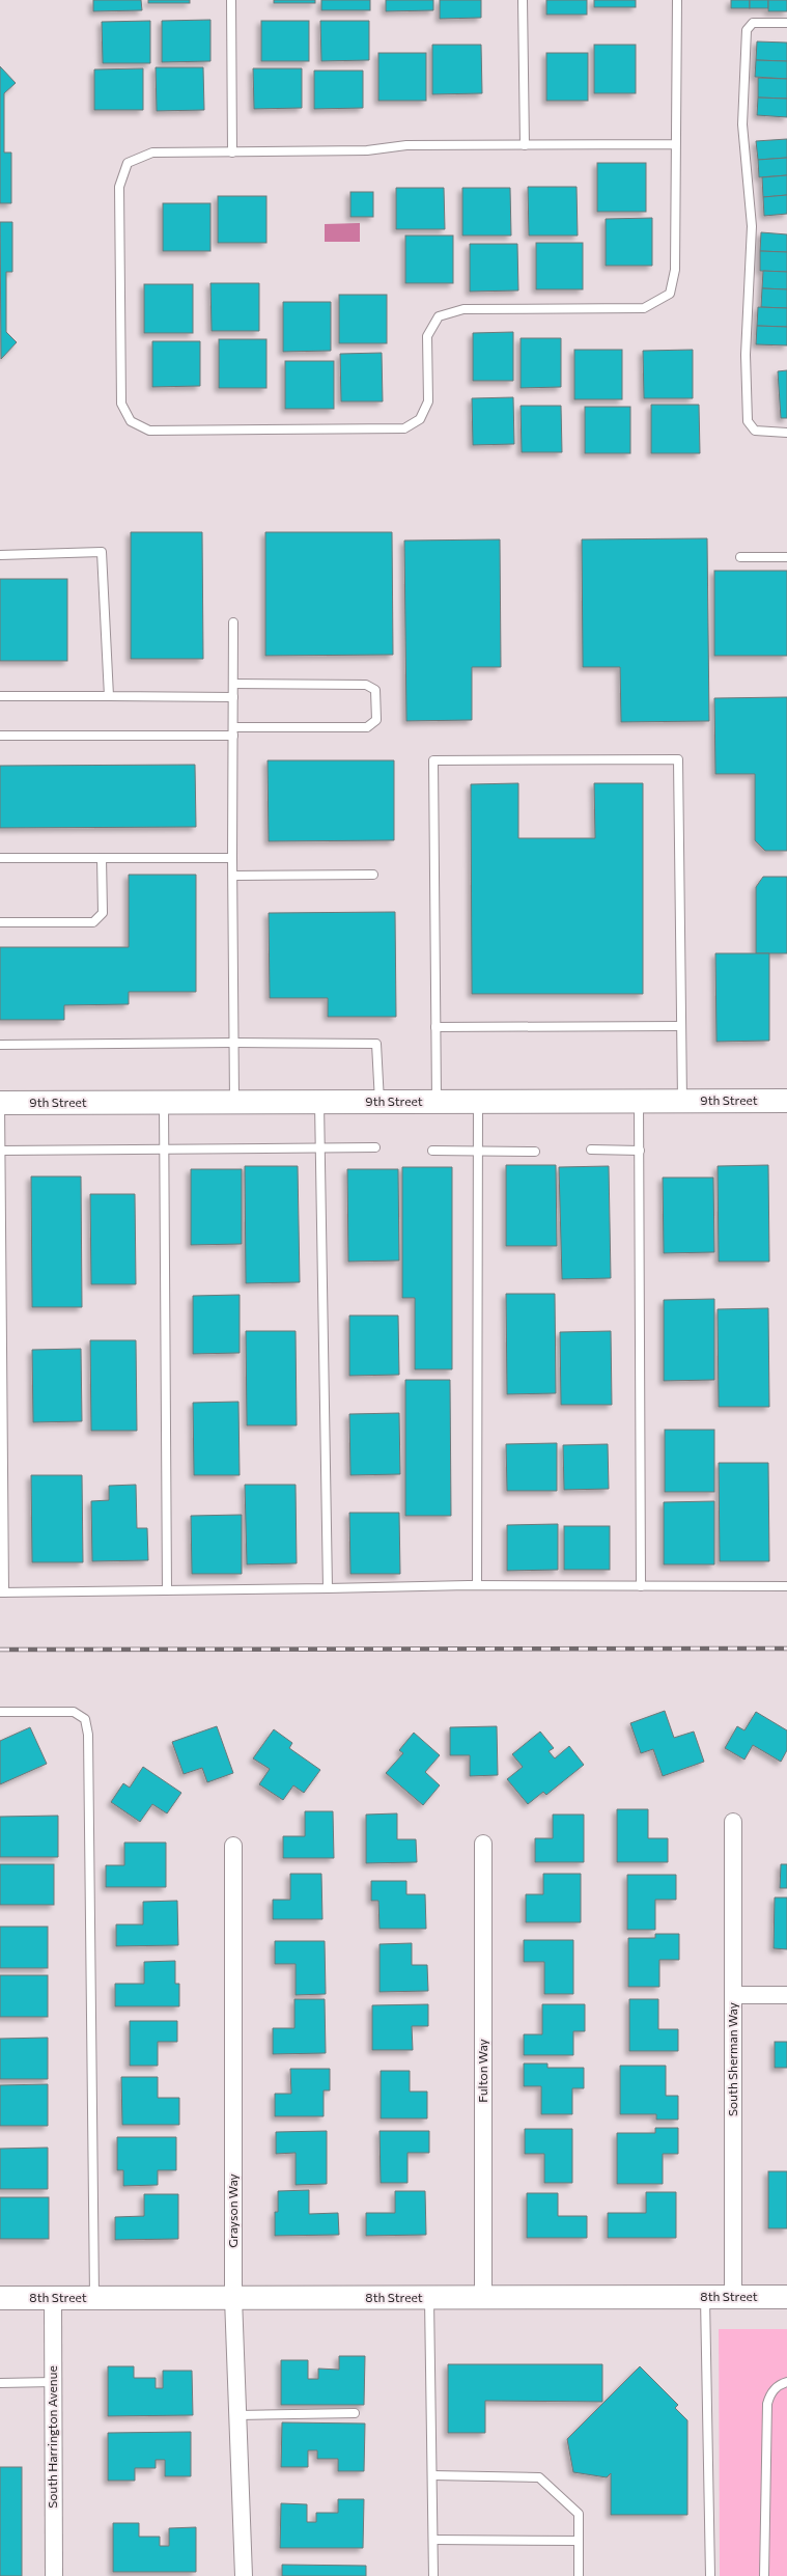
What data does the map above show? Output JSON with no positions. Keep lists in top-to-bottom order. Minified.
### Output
{"streets":{"street":["9th Street","South Sherman Way","Fulton Way","Grayson Way","8th Street","South Harrington Avenue"]},"crossings":[["South Sherman Way","8th Street"],["Fulton Way","8th Street"],["Grayson Way","8th Street"],["8th Street","South Harrington Avenue"]]}
